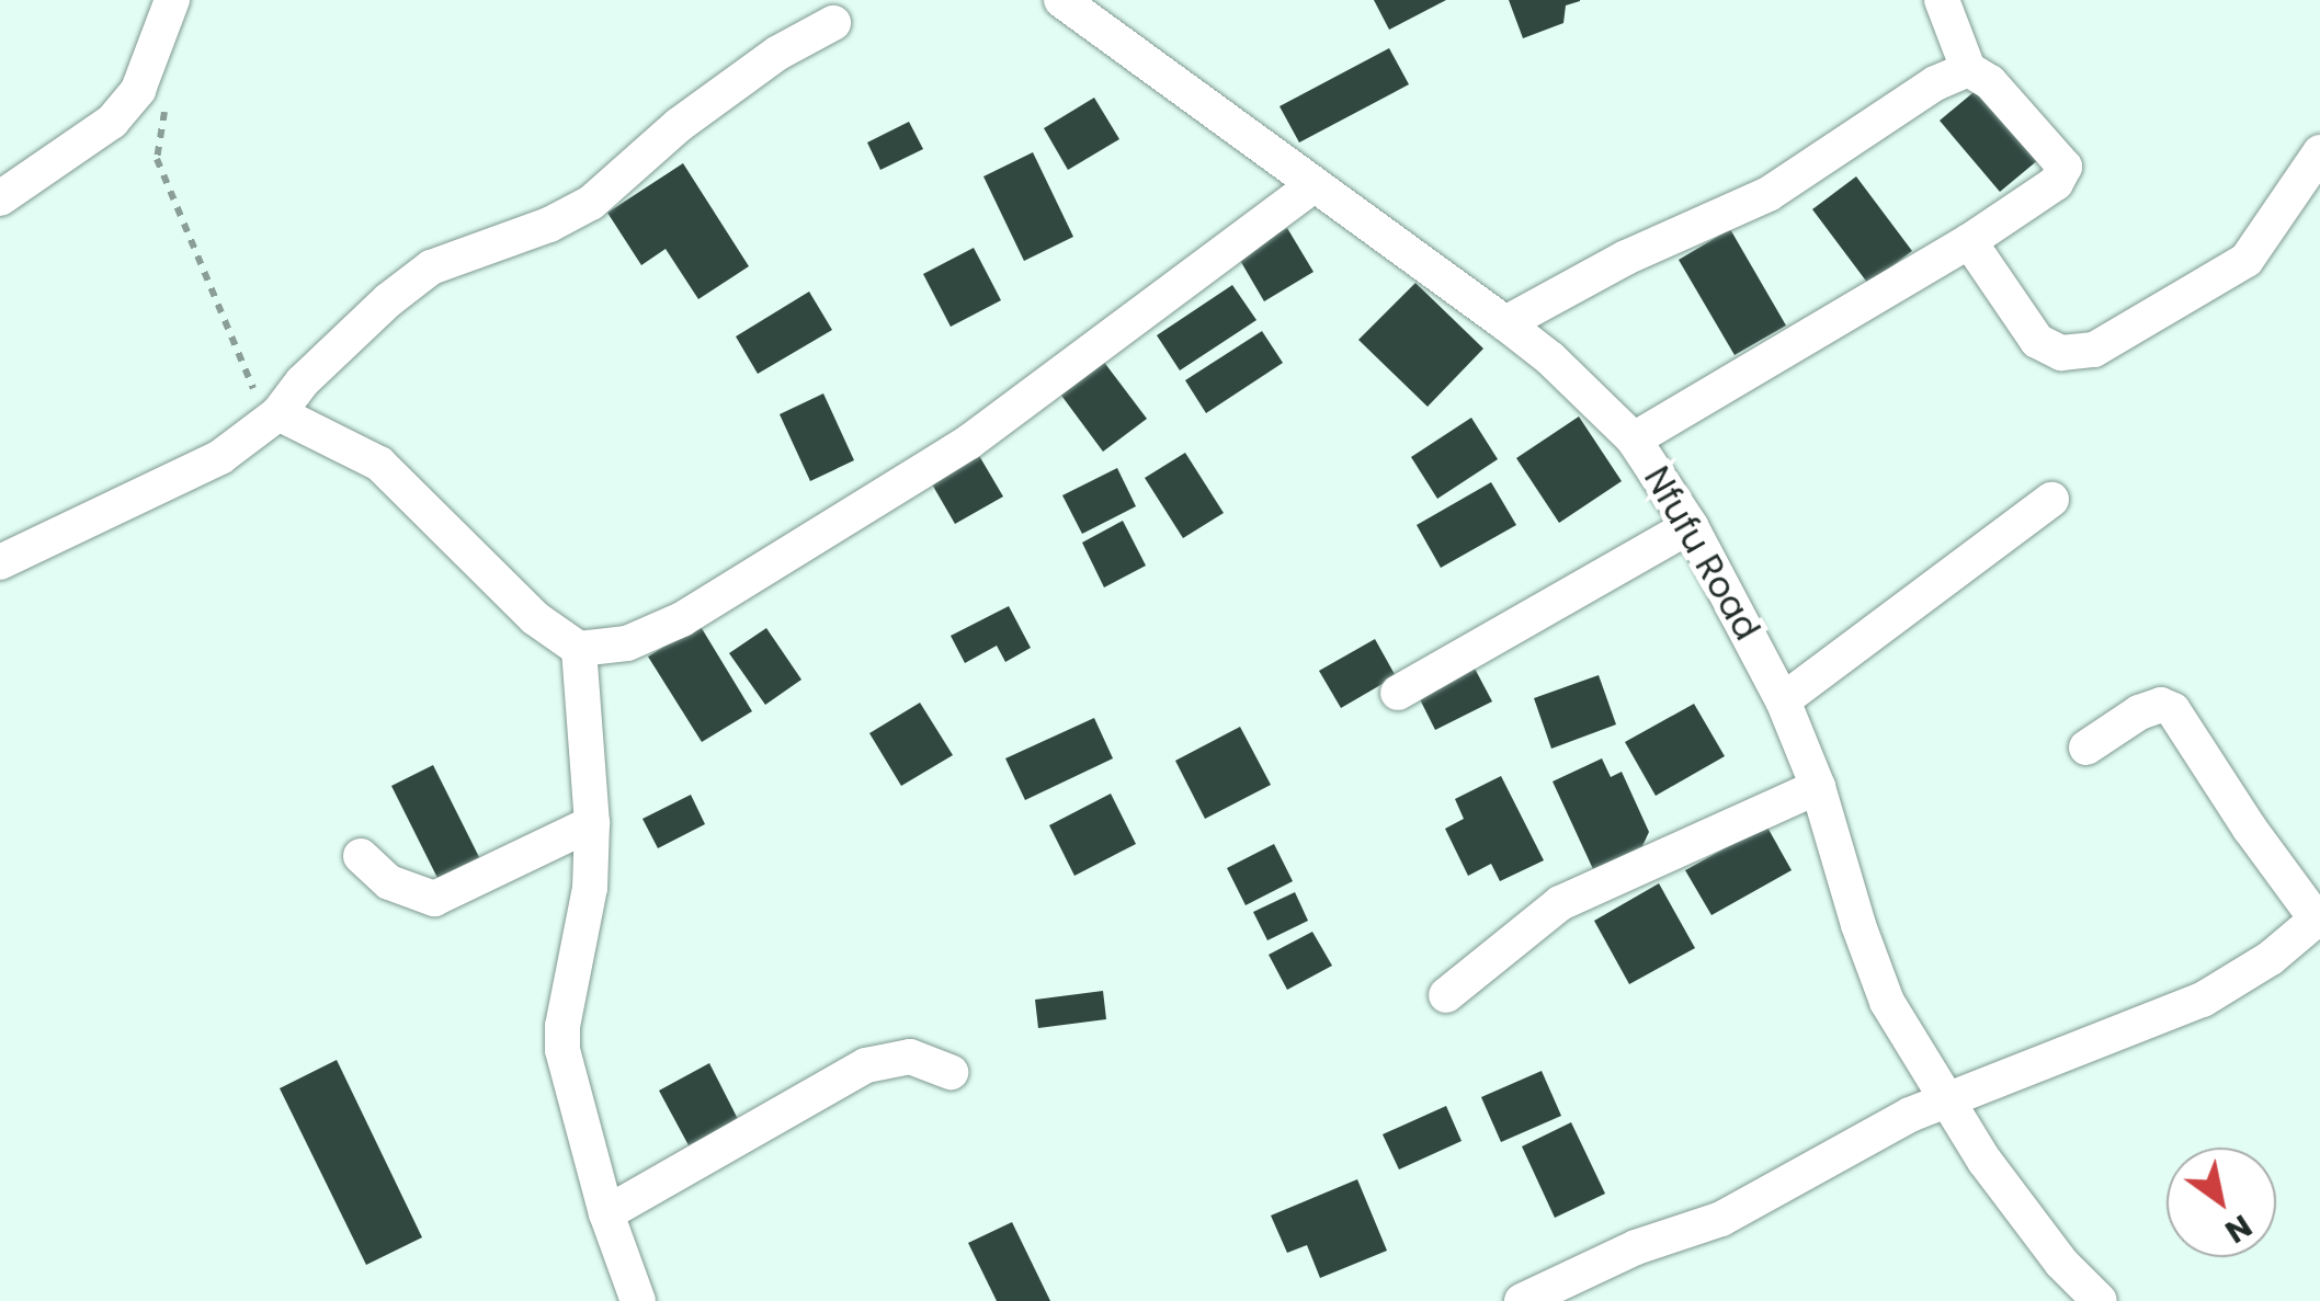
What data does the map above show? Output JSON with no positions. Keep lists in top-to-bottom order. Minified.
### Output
{"streets":{"street":["Nfufu Road"]},"north":"bottom right"}
